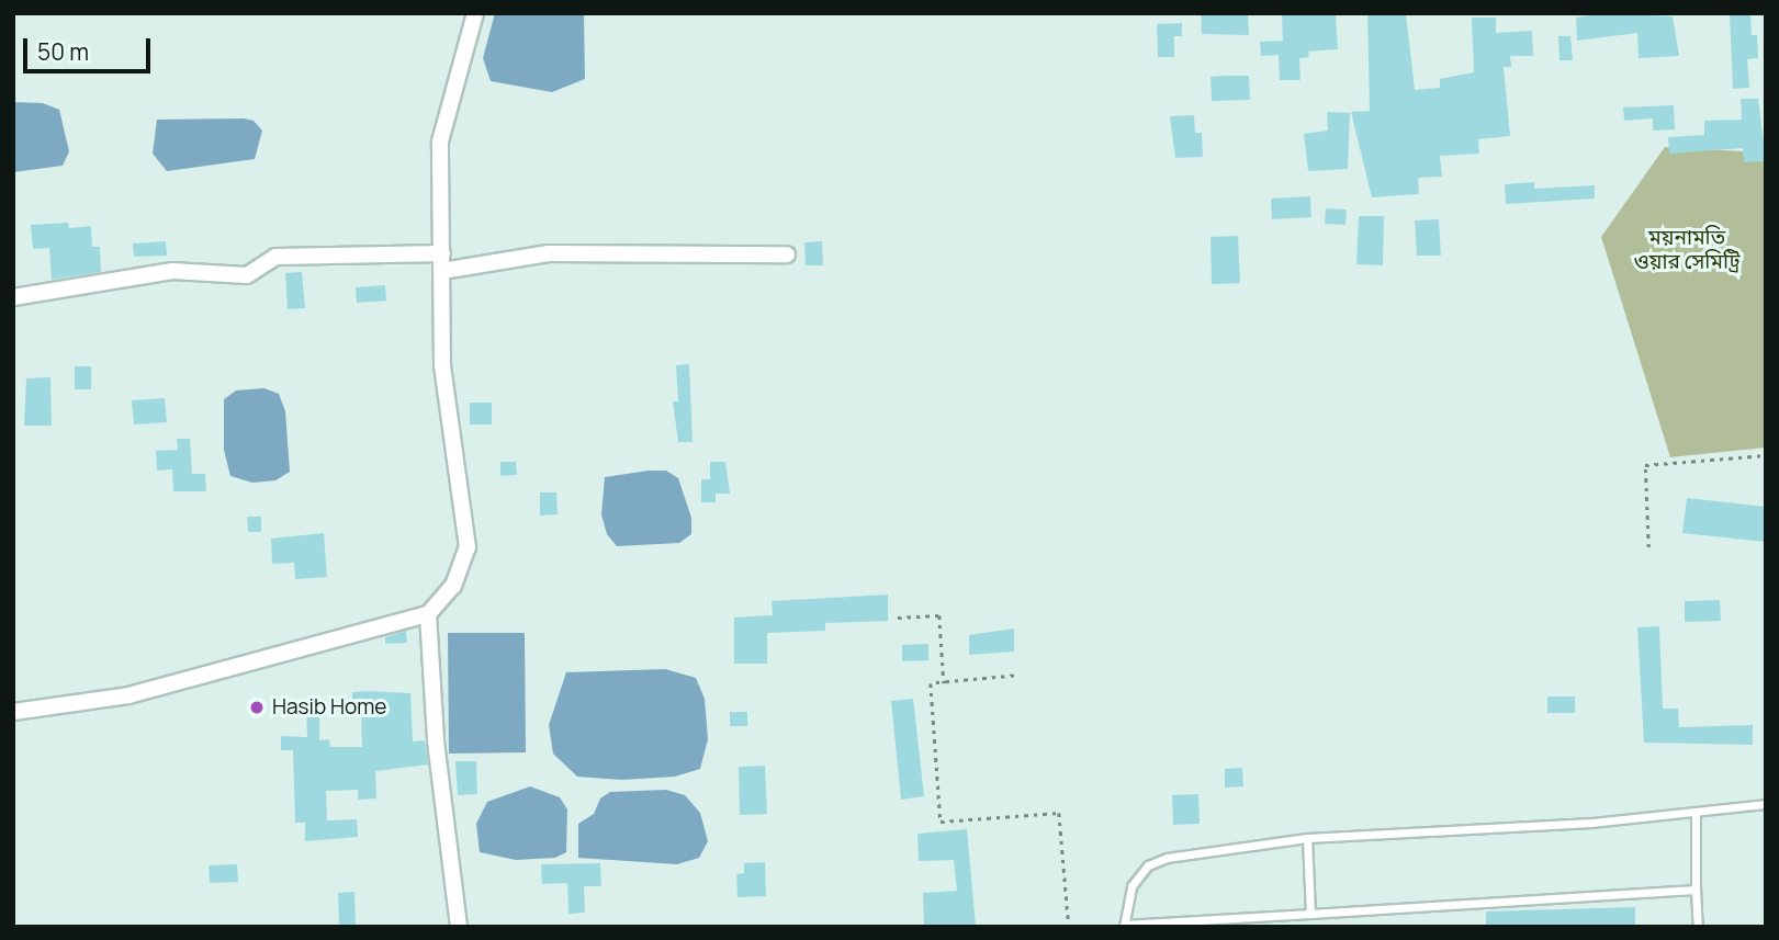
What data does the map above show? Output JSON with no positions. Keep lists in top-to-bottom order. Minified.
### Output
{"parks":["ময়নামতি ওয়ার সেমিট্রি"],"places":["Hasib Home"],"scale_bar":"50 m"}
